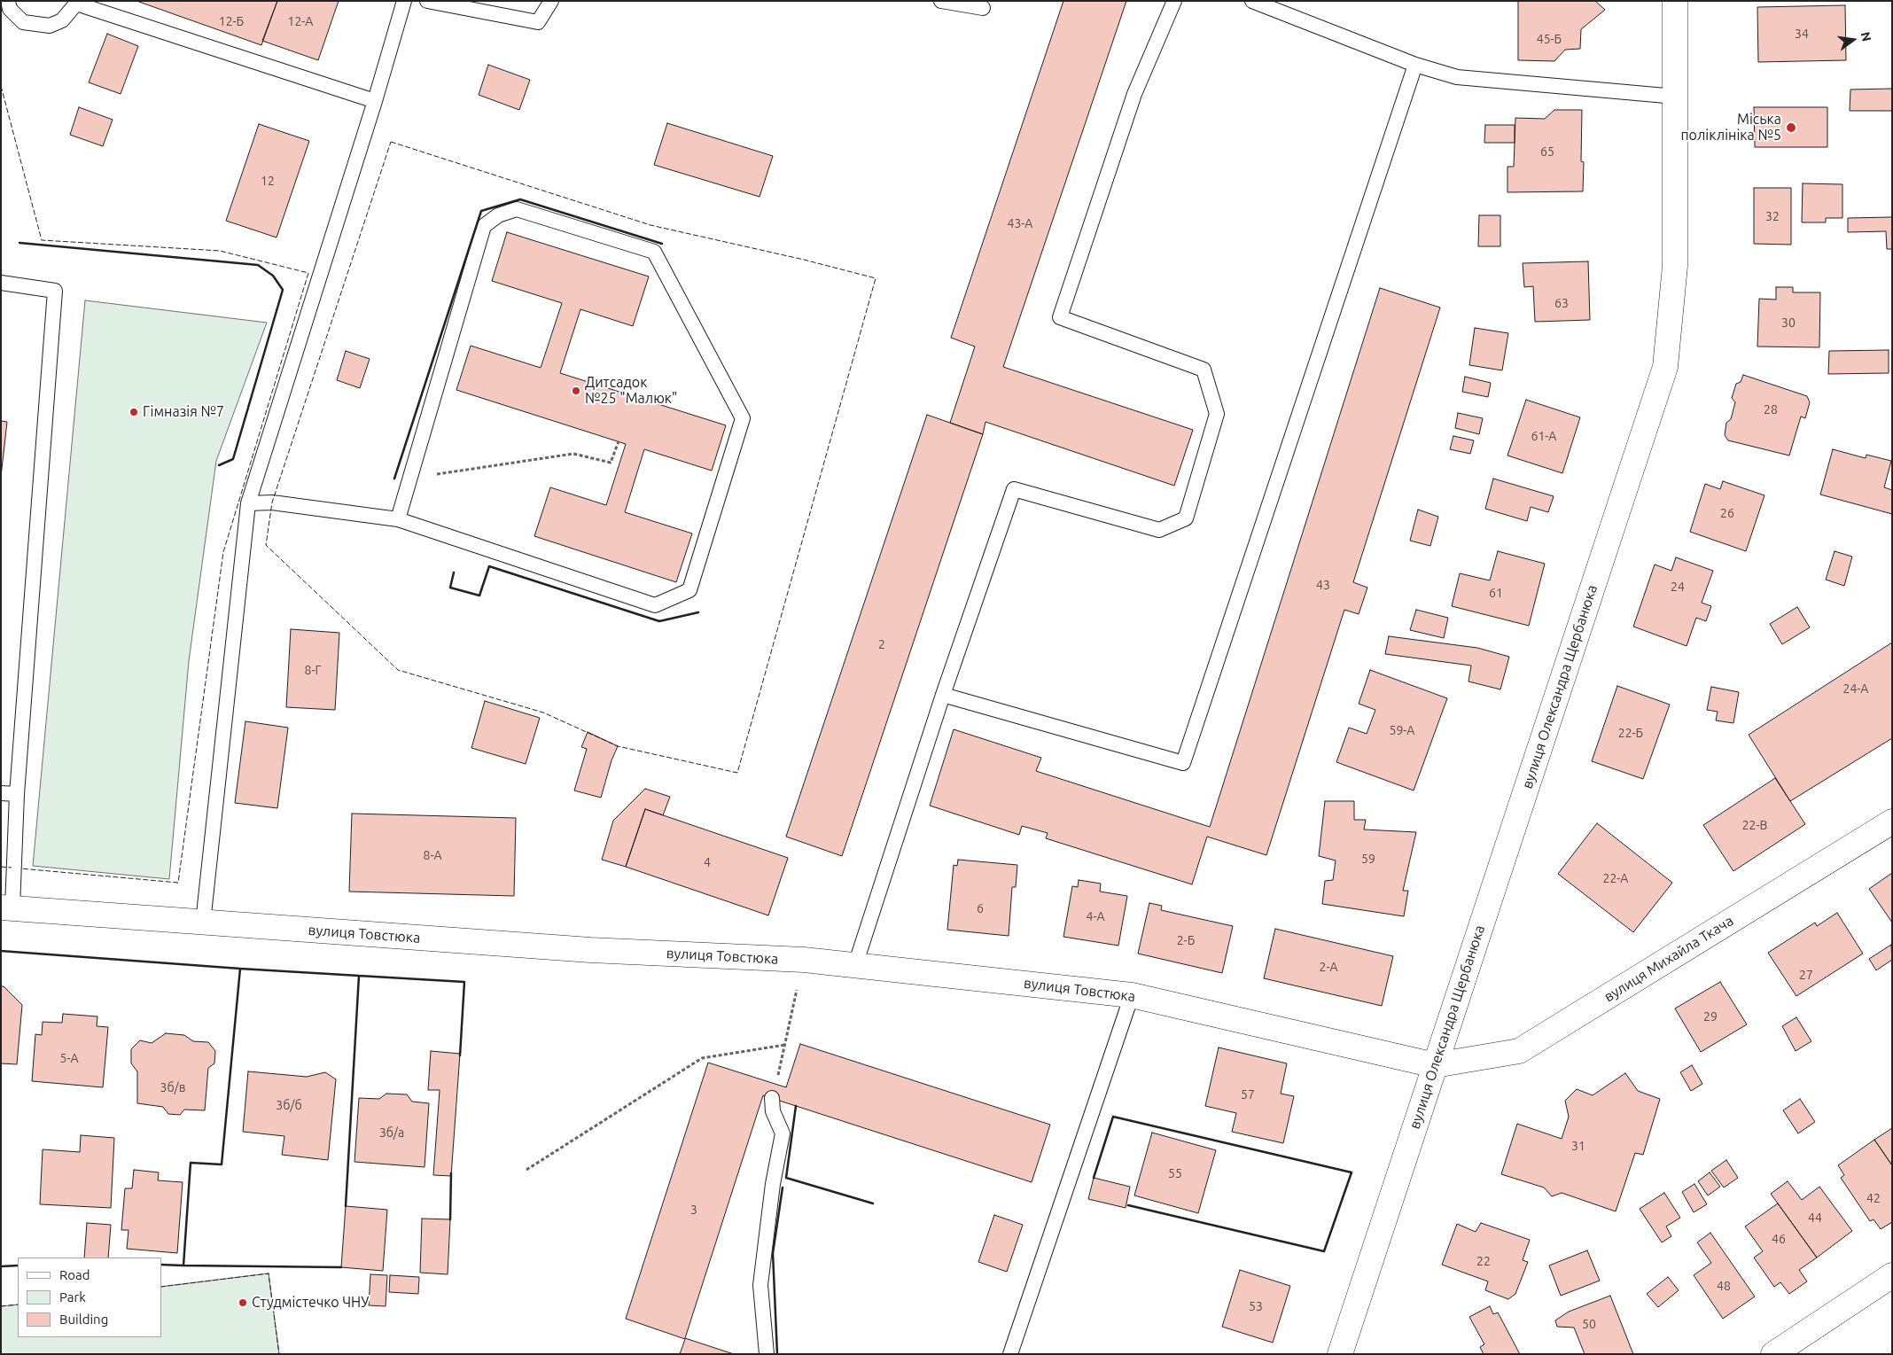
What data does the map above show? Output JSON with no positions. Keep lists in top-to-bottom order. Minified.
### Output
{"streets":{"street":["вулиця Олександра Щербанюка","вулиця Товстюка","вулиця Михайла Ткача"]},"crossings":[["вулиця Олександра Щербанюка","вулиця Товстюка"],["вулиця Олександра Щербанюка","вулиця Михайла Ткача"],["вулиця Товстюка","вулиця Михайла Ткача"]],"places":["Міська поліклініка №5","Дитсадок №25 \"Малюк\"","Гімназія №7","Студмістечко ЧНУ"],"house_numbers":["12-Б","12-А","34","45-Б","65","12","32","43-А","63","30","28","61-А","26","43","24","61","2","8-Г","24-А","59-А","22-Б","22-В","8-А","59","4","22-А","6","4-А","2-Б","2-А","27","29","5-А","3б/в","57","3б/б","3б/а","31","55","42","3","44","46","22","48","53","50"],"legend":["Road","Park","Building"],"north":"right"}
